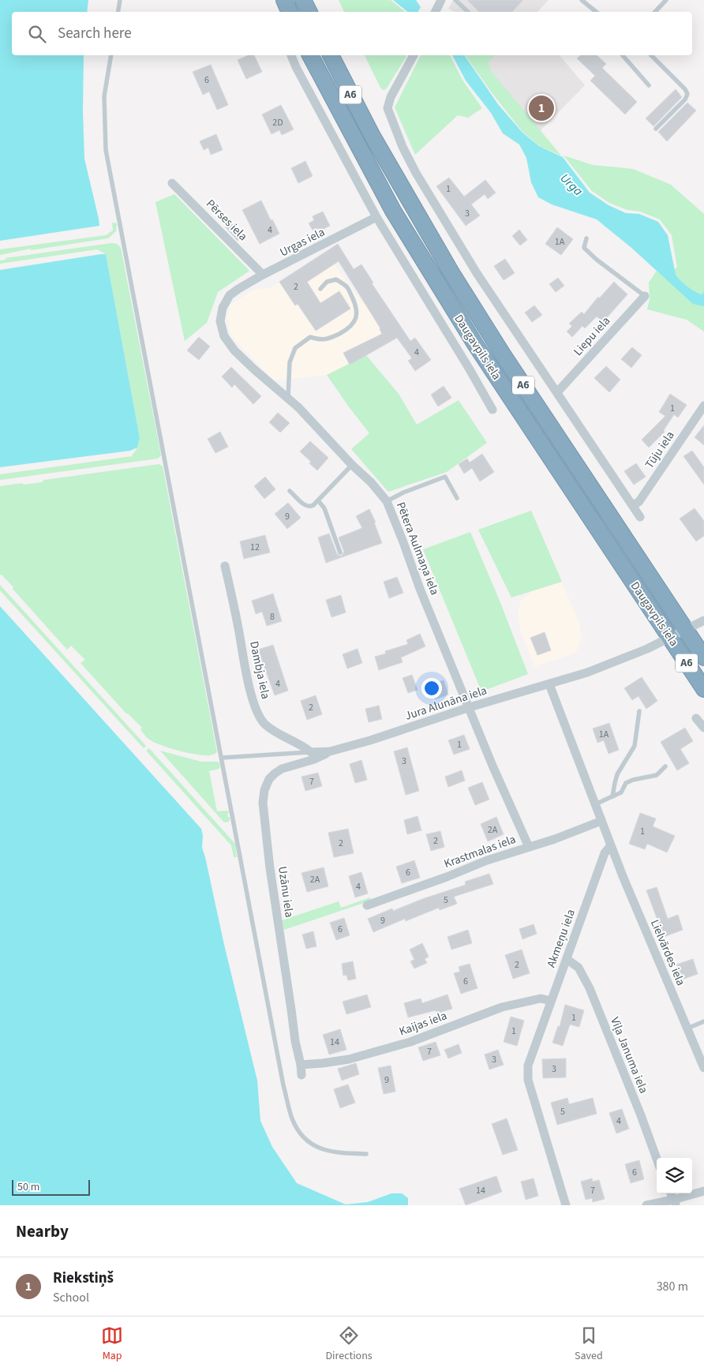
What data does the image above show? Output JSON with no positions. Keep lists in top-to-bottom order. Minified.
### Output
{"streets":{"highway":["A6","Daugavpils iela"],"street":["Pērses iela","Urgas iela","Liepu iela","Tūju iela","Pētera Aulmaņa iela","Dambja iela","Jura Alunāna iela","Krastmalas iela","Uzānu iela","Akmeņu iela","Lielvārdes iela","Kaijas iela","Viļa Januma iela"]},"crossings":[["Pērses iela","Urgas iela"],["Urgas iela","Pētera Aulmaņa iela"],["Daugavpils iela","Jura Alunāna iela"],["Pētera Aulmaņa iela","Jura Alunāna iela"],["Pētera Aulmaņa iela","Krastmalas iela"],["Dambja iela","Jura Alunāna iela"],["Jura Alunāna iela","Uzānu iela"],["Uzānu iela","Kaijas iela"],["Akmeņu iela","Lielvārdes iela"],["Akmeņu iela","Kaijas iela"],["Akmeņu iela","Viļa Januma iela"]],"water":["Urga"],"house_numbers":["6","2D","1","3","4","1A","2","4","1","9","12","8","4","2","1A","1","3","7","2A","1","2","2","6","2A","4","5","9","6","2","6","1","1","14","7","3","3","9","5","4","6","14","7"],"scale_bar":"50 m","page":{"search":"Search here","pins":"1","scale":"50 m","heading":"Nearby","list":[{"mark":"1","name":"Riekstiņš","note":"School","value":"380 m"}],"nav":["Map","Directions","Saved"]}}
